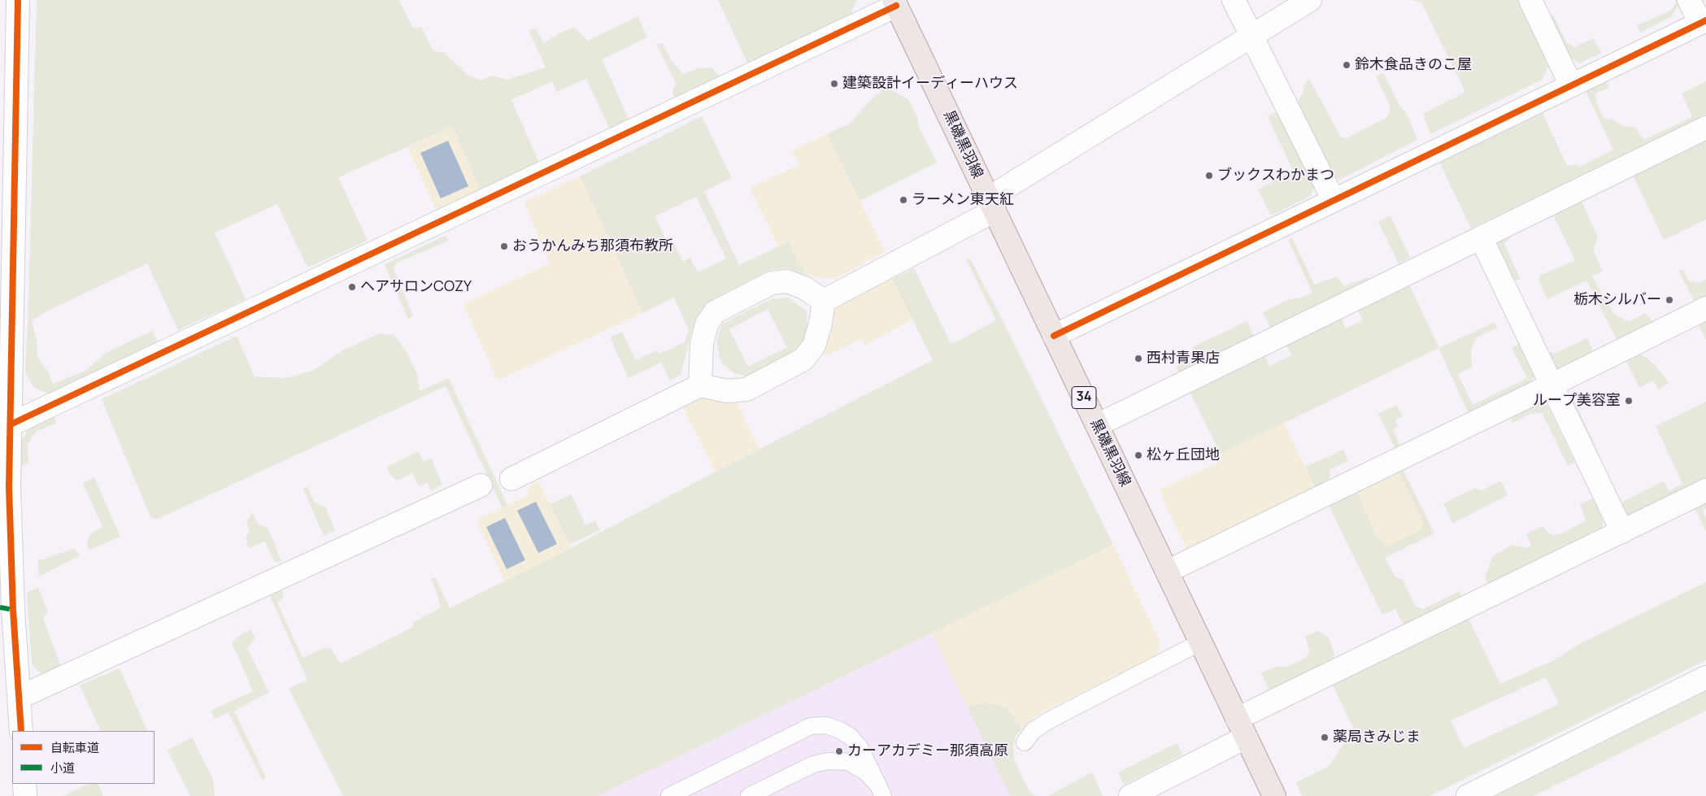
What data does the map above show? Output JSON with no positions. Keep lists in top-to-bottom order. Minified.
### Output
{"streets":{"main road":["黒磯黒羽線","34"]},"places":["鈴木食品きのこ屋","建築設計イーディーハウス","ブックスわかまつ","ラーメン東天紅","おうかんみち那須布教所","ヘアサロンCOZY","栃木シルバー","西村青果店","ループ美容室","松ヶ丘団地","薬局きみじま","カーアカデミー那須高原"],"legend":["自転車道","小道"]}
